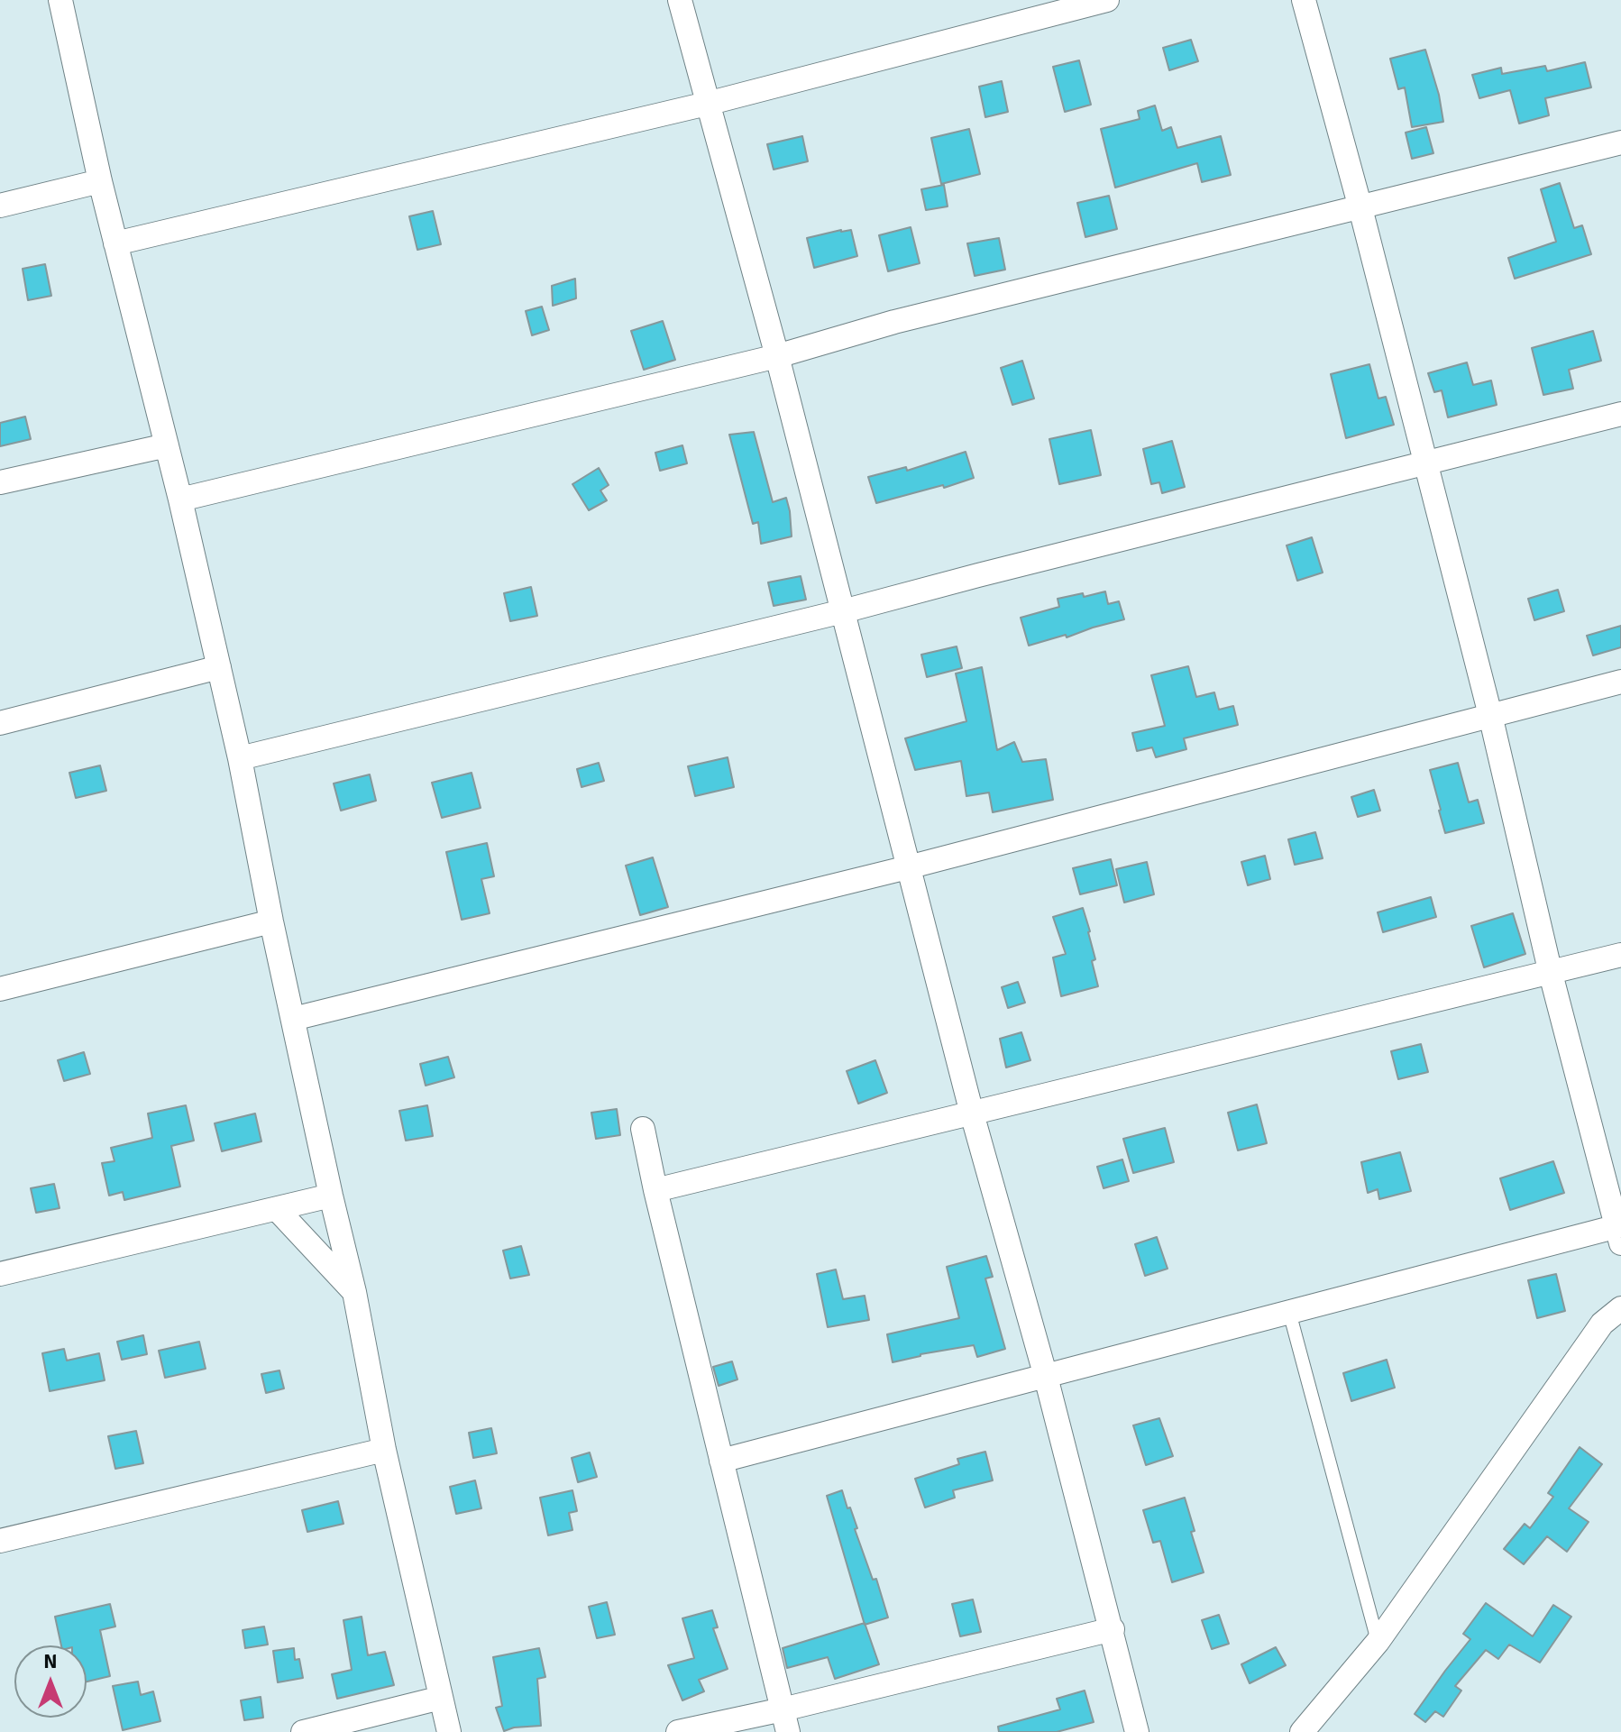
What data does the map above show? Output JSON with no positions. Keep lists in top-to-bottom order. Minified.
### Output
{"north":"top"}
